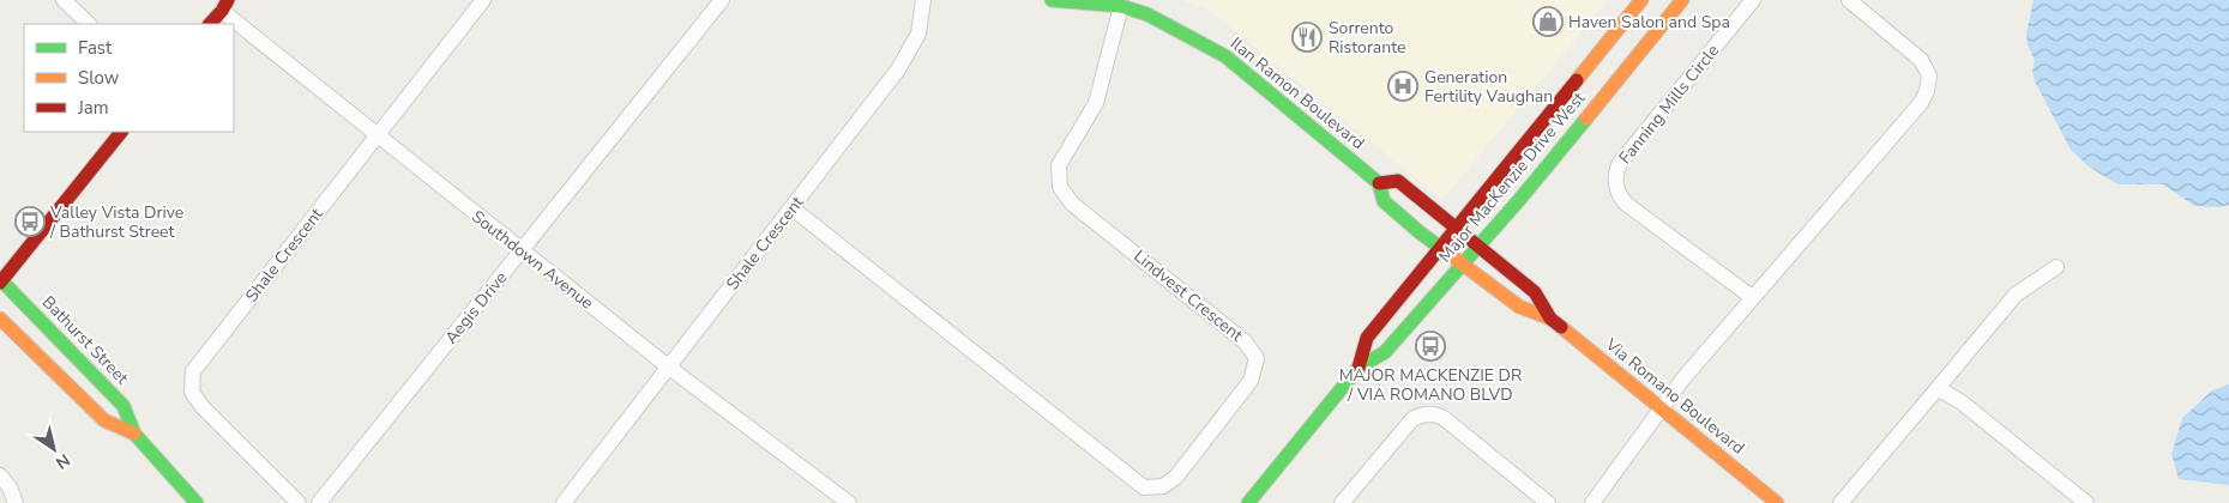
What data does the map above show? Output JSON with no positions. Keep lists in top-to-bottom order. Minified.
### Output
{"streets":{"main road":["Ilan Ramon Boulevard","Major MacKenzie Drive West","Bathurst Street","Via Romano Boulevard"],"street":["Fanning Mills Circle","Shale Crescent","Southdown Avenue","Lindvest Crescent","Aegis Drive"]},"crossings":[["Ilan Ramon Boulevard","Major MacKenzie Drive West"],["Ilan Ramon Boulevard","Lindvest Crescent"],["Ilan Ramon Boulevard","Via Romano Boulevard"],["Major MacKenzie Drive West","Via Romano Boulevard"],["Shale Crescent","Southdown Avenue"],["Shale Crescent","Lindvest Crescent"],["Southdown Avenue","Aegis Drive"]],"places":{"shop":["Haven Salon and Spa"],"restaurant":["Sorrento Ristorante"],"hospital":["Generation Fertility Vaughan"],"bus stop":["Valley Vista Drive / Bathurst Street","MAJOR MACKENZIE DR / VIA ROMANO BLVD"]},"legend":["Fast","Slow","Jam"],"north":"bottom right"}
